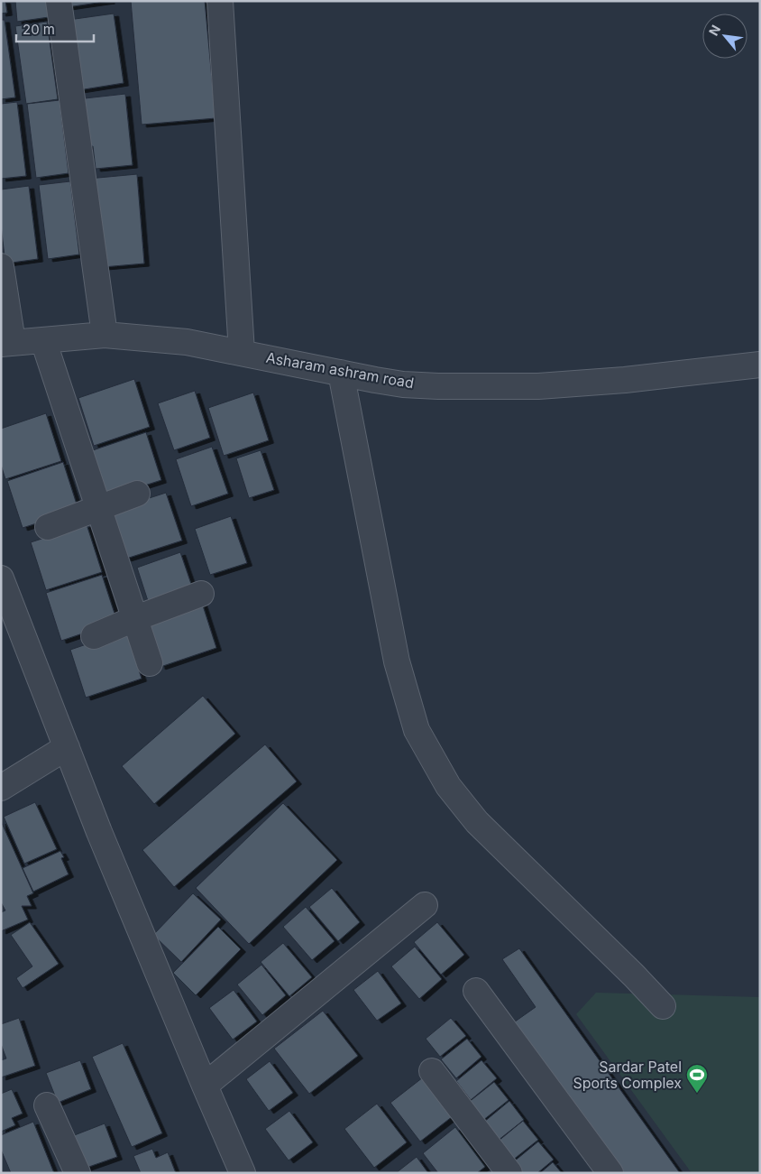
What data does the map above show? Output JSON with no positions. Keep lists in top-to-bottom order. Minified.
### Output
{"streets":{"street":["Asharam ashram road"]},"places":{"sports":["Sardar Patel Sports Complex"]},"scale_bar":"20 m","north":"top left"}
